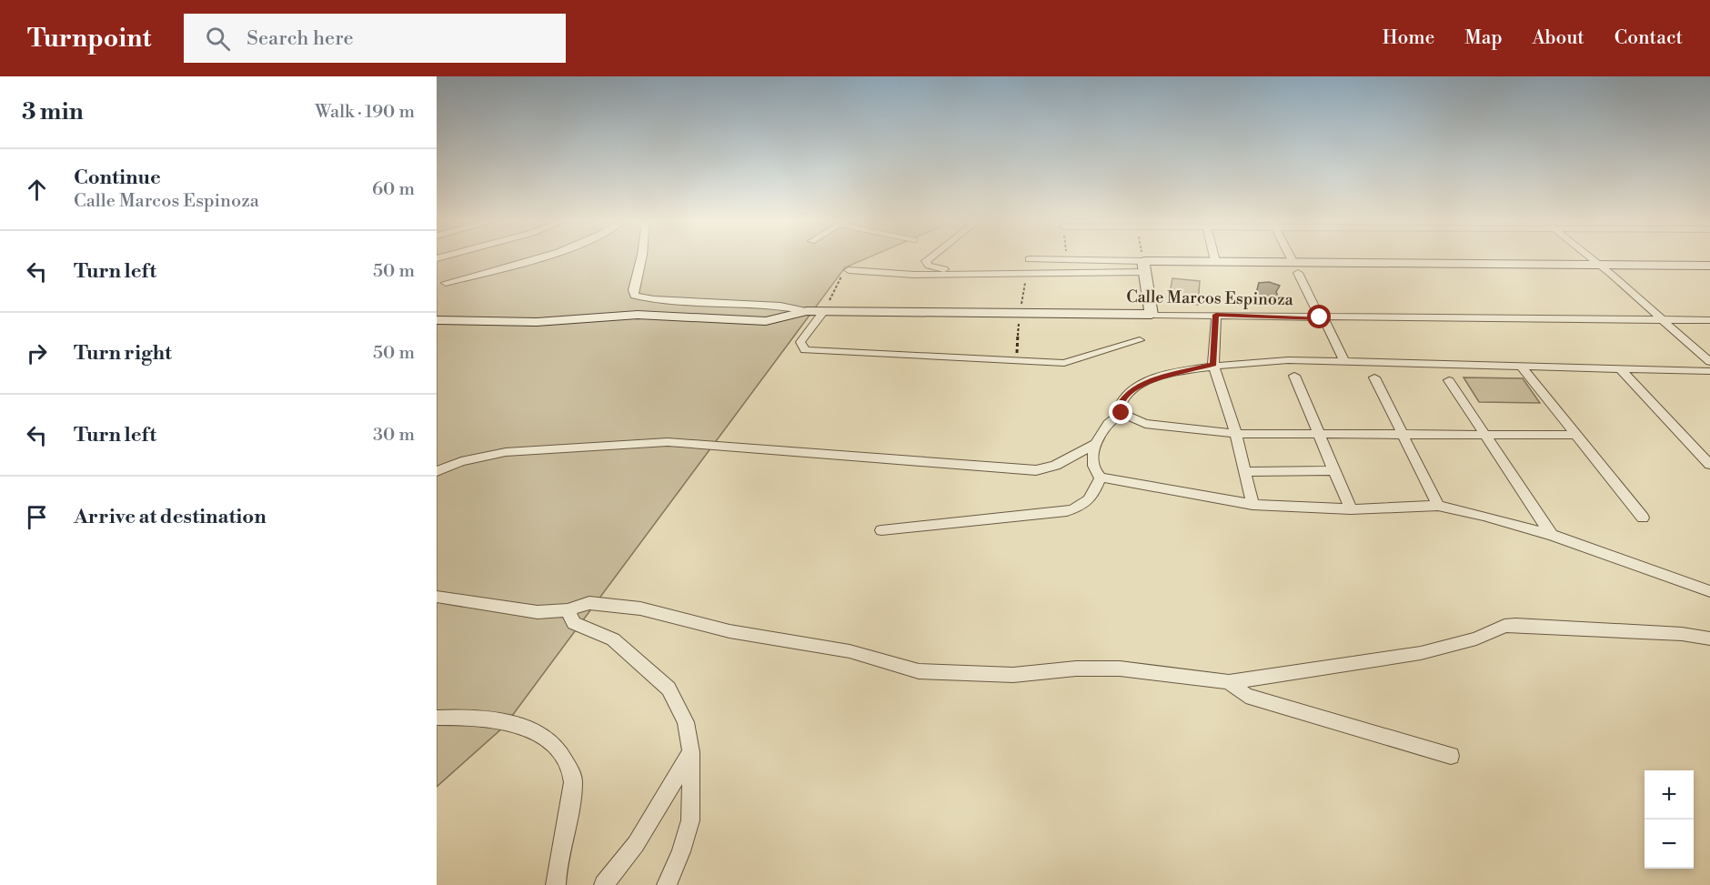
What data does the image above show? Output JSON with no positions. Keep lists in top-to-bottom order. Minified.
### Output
{"streets":{"street":["Calle Marcos Espinoza"]},"page":{"header":"Turnpoint","search":"Search here","nav":["Home","Map","About","Contact"],"heading":["3 min","Walk · 190 m"],"list":[["Continue","Calle Marcos Espinoza","60 m"],["Turn left","50 m"],["Turn right","50 m"],["Turn left","30 m"],"Arrive at destination"],"map_buttons":["+","−"]}}
